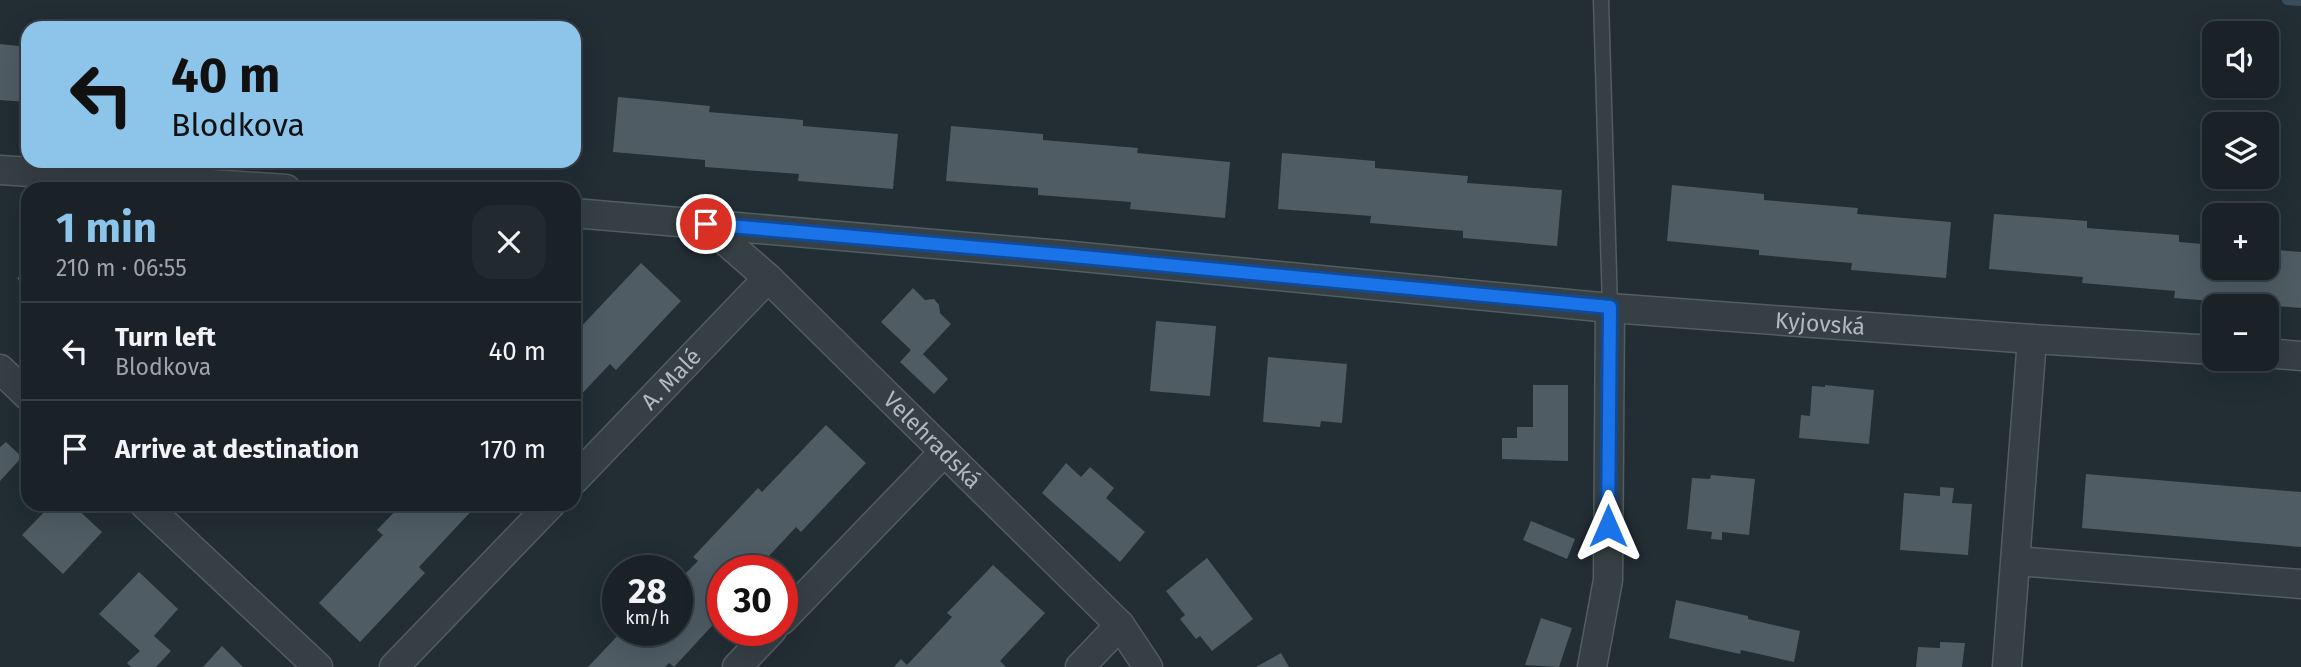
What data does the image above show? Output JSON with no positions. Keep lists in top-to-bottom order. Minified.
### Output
{"streets":{"street":["Kyjovská","A. Malé","Velehradská"]},"crossings":[["Kyjovská","Velehradská"],["A. Malé","Velehradská"]],"page":{"map_buttons":["+","−"],"turn":["40 m","Blodkova"],"heading":["1 min","210 m · 06:55"],"list":[{"name":"Turn left","note":"Blodkova","value":"40 m"},{"name":"Arrive at destination","value":"170 m"}],"speed":"28 km/h","limit":"30"}}
